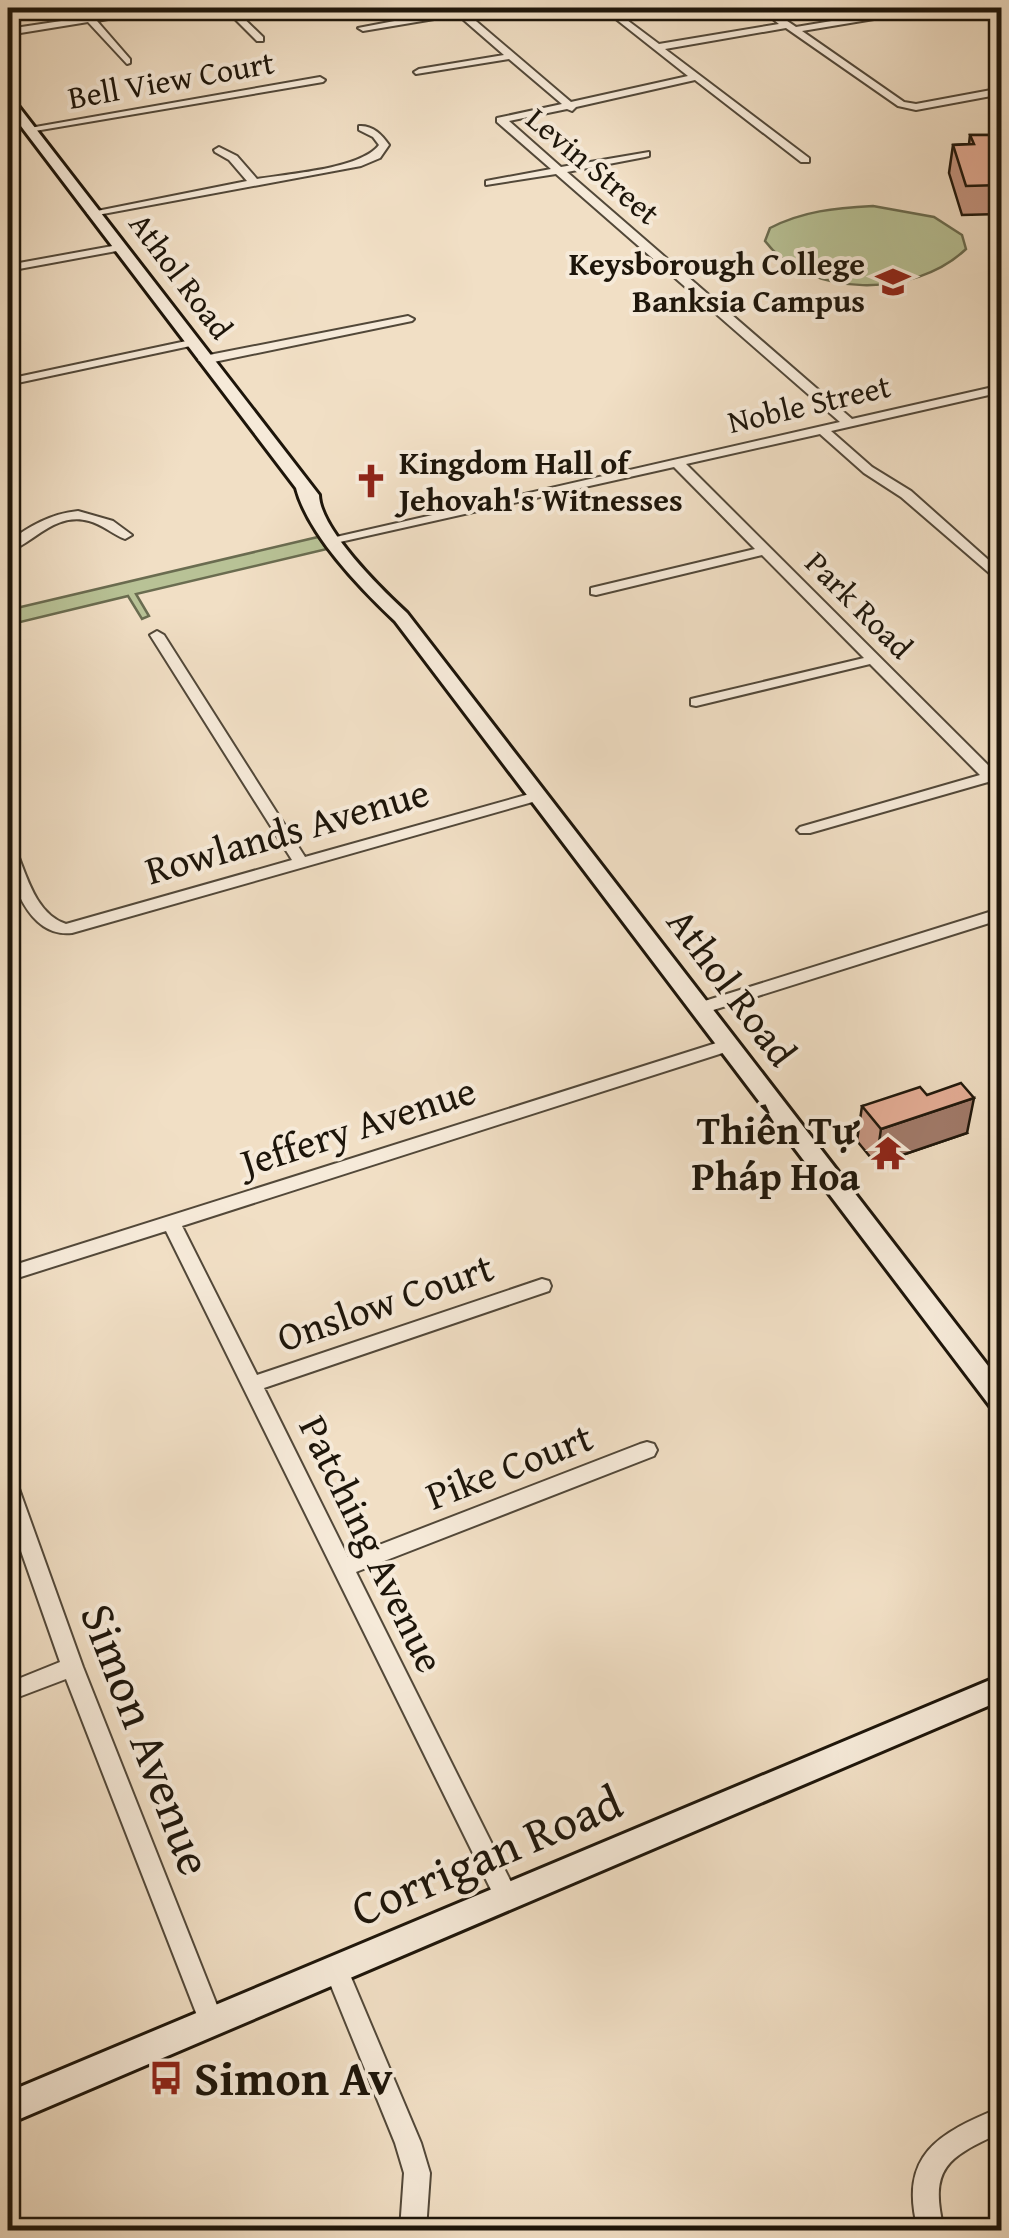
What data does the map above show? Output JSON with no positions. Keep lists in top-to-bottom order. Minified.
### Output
{"streets":{"main road":["Athol Road","Corrigan Road"],"street":["Bell View Court","Levin Street","Noble Street","Park Road","Rowlands Avenue","Jeffery Avenue","Onslow Court","Pike Court","Patching Avenue","Simon Avenue"]},"crossings":[["Bell View Court","Athol Road"],["Levin Street","Noble Street"],["Athol Road","Noble Street"],["Athol Road","Rowlands Avenue"],["Athol Road","Jeffery Avenue"],["Noble Street","Park Road"],["Jeffery Avenue","Patching Avenue"],["Onslow Court","Patching Avenue"],["Pike Court","Patching Avenue"],["Patching Avenue","Corrigan Road"],["Simon Avenue","Corrigan Road"]],"places":{"school or university":["Keysborough College Banksia Campus"],"church":["Kingdom Hall of Jehovah's Witnesses"],"temple":["Thiền Tự Pháp Hoa"],"bus stop":["Simon Av"]}}
